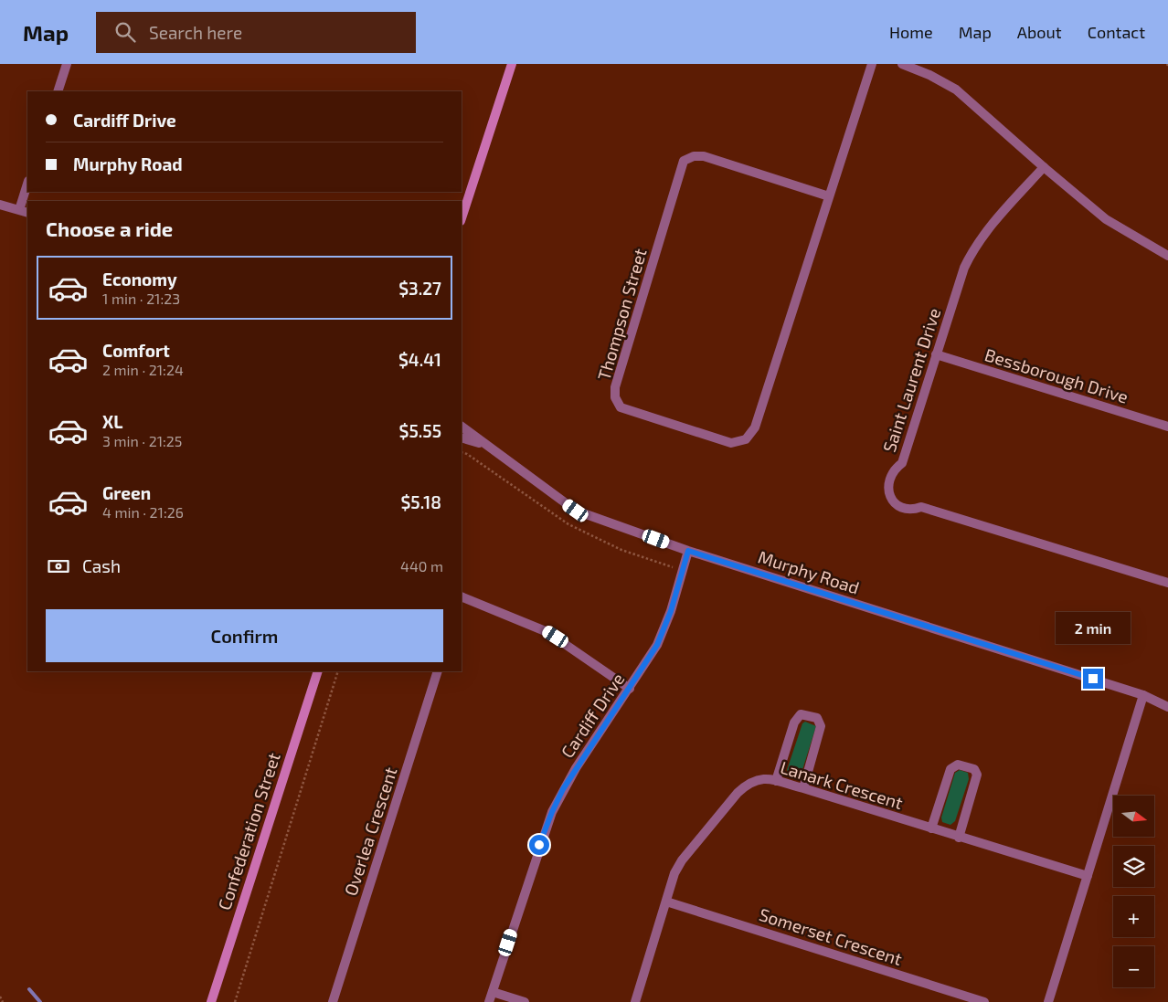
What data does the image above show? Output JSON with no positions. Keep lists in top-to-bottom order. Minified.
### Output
{"streets":{"main road":["Confederation Street"],"street":["Thompson Street","Bessborough Drive","Saint Laurent Drive","Murphy Road","Cardiff Drive","Lanark Crescent","Overlea Crescent","Somerset Crescent"]},"crossings":[["Bessborough Drive","Saint Laurent Drive"],["Murphy Road","Cardiff Drive"],["Lanark Crescent","Somerset Crescent"]],"north":"right","page":{"header":"Map","search":"Search here","nav":["Home","Map","About","Contact"],"banner":["Cardiff Drive","Murphy Road"],"heading":"Choose a ride","list":[{"name":"Economy","note":"1 min · 21:23","value":"$3.27"},{"name":"Comfort","note":"2 min · 21:24","value":"$4.41"},{"name":"XL","note":"3 min · 21:25","value":"$5.55"},{"name":"Green","note":"4 min · 21:26","value":"$5.18"}],"pay":["Cash","440 m"],"buttons":"Confirm","bubble":"2 min","map_buttons":["+","−"]}}
